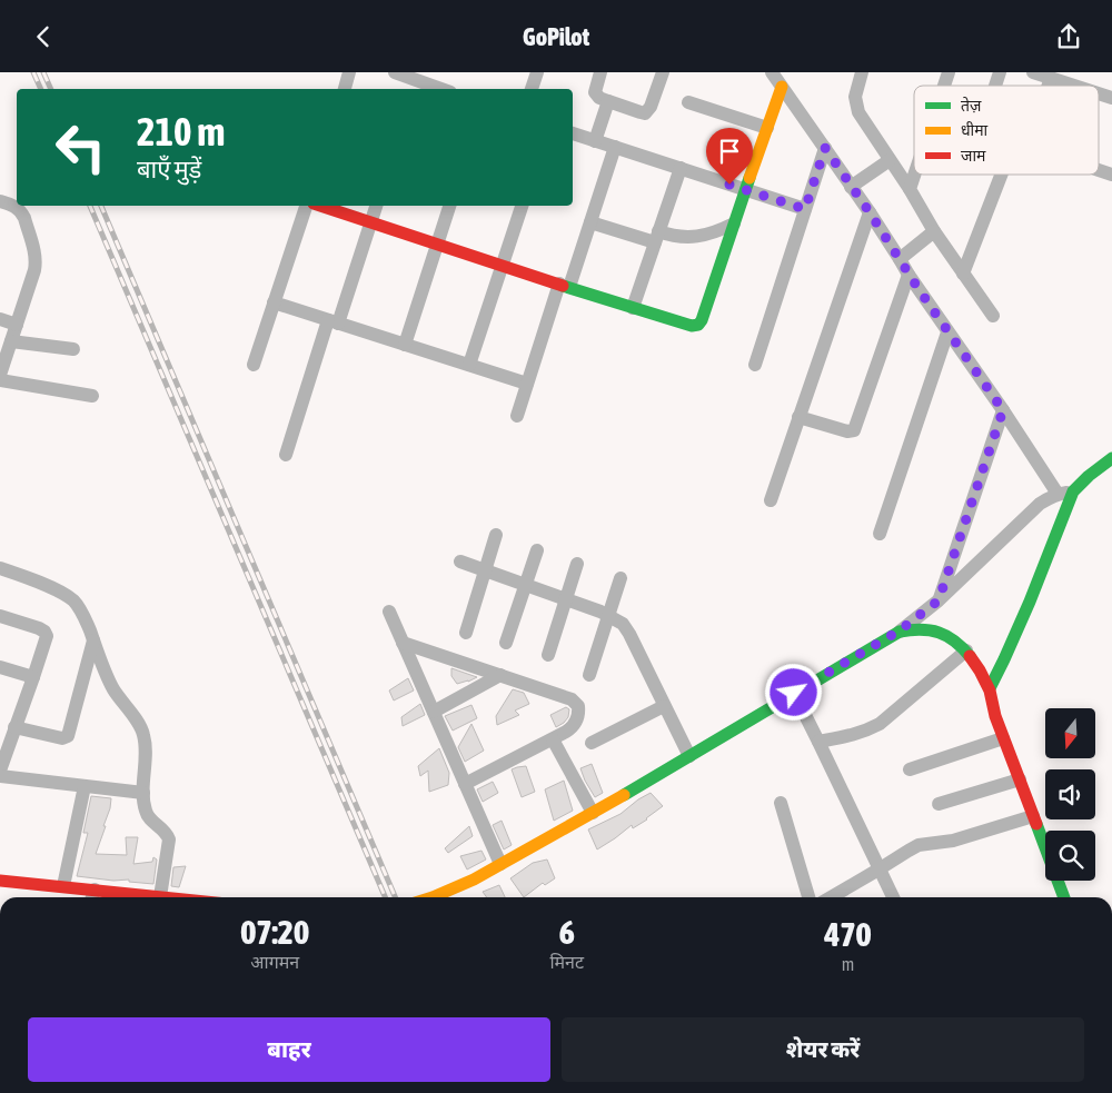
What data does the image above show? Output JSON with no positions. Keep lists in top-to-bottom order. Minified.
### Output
{"legend":["तेज़","धीमा","जाम"],"north":"bottom","page":{"header":"GoPilot","turn":["210 m","बाएँ मुड़ें"],"eta":["07:20","आगमन","6","मिनट","470","m"],"buttons":["बाहर","शेयर करें"]}}
